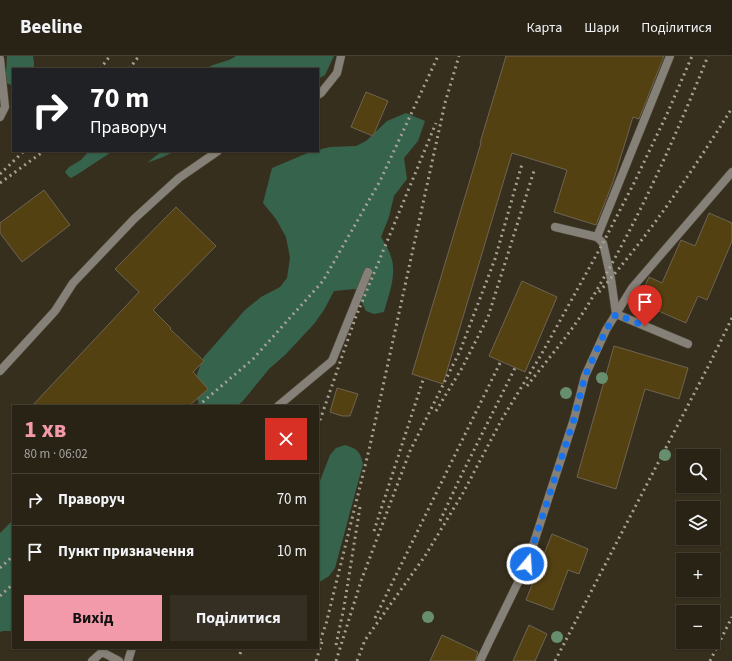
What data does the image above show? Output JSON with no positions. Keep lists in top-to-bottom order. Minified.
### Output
{"page":{"header":"Beeline","nav":["Карта","Шари","Поділитися"],"turn":["70 m","Праворуч"],"heading":["1 хв","80 m · 06:02"],"map_buttons":["+","−"],"list":[{"name":"Праворуч","value":"70 m"},{"name":"Пункт призначення","value":"10 m"}],"buttons":["Вихід","Поділитися"]}}
